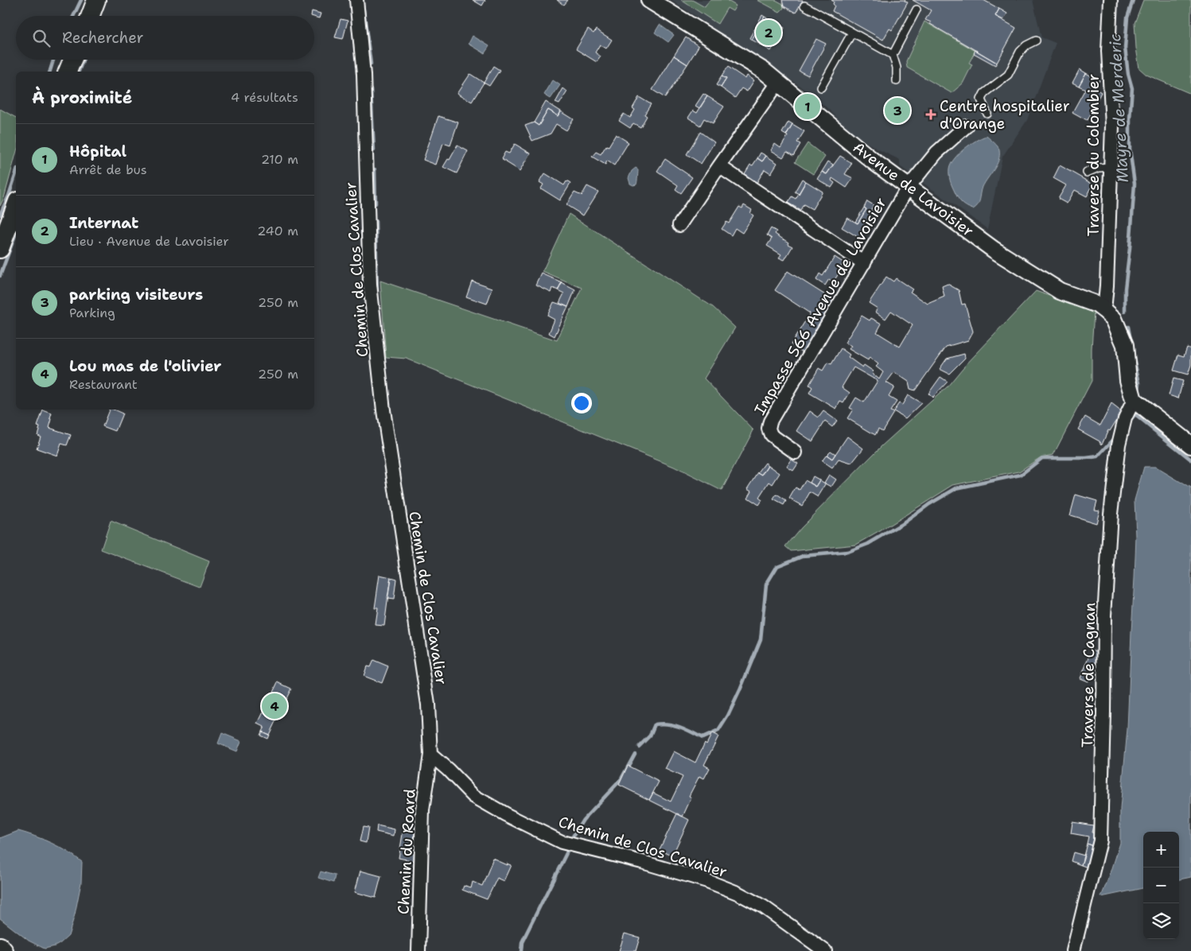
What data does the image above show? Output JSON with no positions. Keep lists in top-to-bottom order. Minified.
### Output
{"streets":{"street":["Traverse du Colombier","Avenue de Lavoisier","Chemin de Clos Cavalier","Impasse 566 Avenue de Lavoisier","Traverse de Cagnan","Chemin du Roard"]},"crossings":[["Traverse du Colombier","Avenue de Lavoisier"],["Avenue de Lavoisier","Impasse 566 Avenue de Lavoisier"],["Avenue de Lavoisier","Traverse de Cagnan"],["Chemin de Clos Cavalier","Chemin du Roard"]],"water":["Mayre de Merderic"],"places":{"health":["Centre hospitalier d'Orange"]},"page":{"search":"Rechercher","pins":["2","1","3","4"],"heading":["À proximité","4 résultats"],"list":[{"mark":"1","name":"Hôpital","note":"Arrêt de bus","value":"210 m"},{"mark":"2","name":"Internat","note":"Lieu · Avenue de Lavoisier","value":"240 m"},{"mark":"3","name":"parking visiteurs","note":"Parking","value":"250 m"},{"mark":"4","name":"Lou mas de l'olivier","note":"Restaurant","value":"250 m"}],"map_buttons":["+","−"]}}
